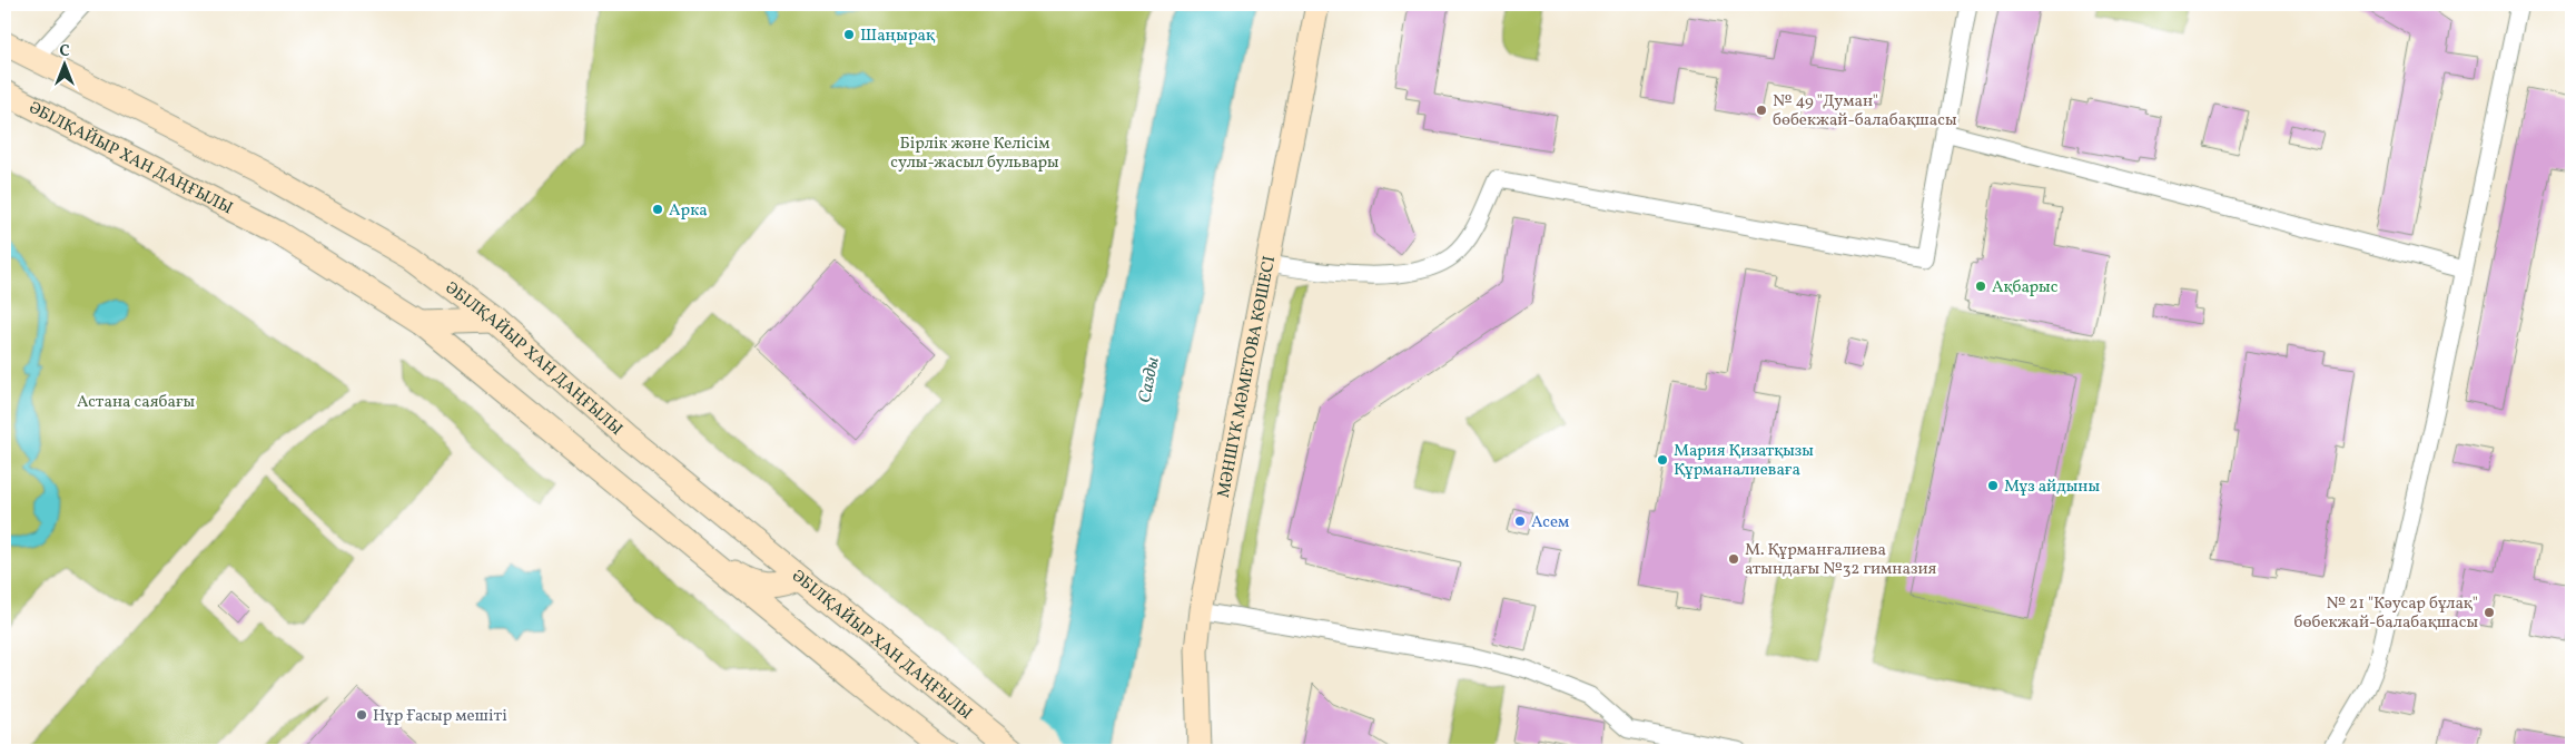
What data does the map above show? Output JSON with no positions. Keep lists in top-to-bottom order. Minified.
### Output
{"streets":{"main road":["ӘБІЛҚАЙЫР ХАН ДАҢҒЫЛЫ","МӘНШҮК МӘМЕТОВА КӨШЕСІ"]},"water":["Сазды"],"parks":["Бірлік және Келісім сулы-жасыл бульвары","Астана саябағы"],"places":["Шаңырақ","№ 49 \"Думан\" бөбекжай-балабақшасы","Арка","Ақбарыс","Мария Қизатқызы Құрманалиеваға","Мұз айдыны","Асем","М. Құрманғалиева атындағы №32 гимназия","№ 21 \"Кәусар бұлақ\" бөбекжай-балабақшасы","Нұр Ғасыр мешіті"],"north":"top"}
